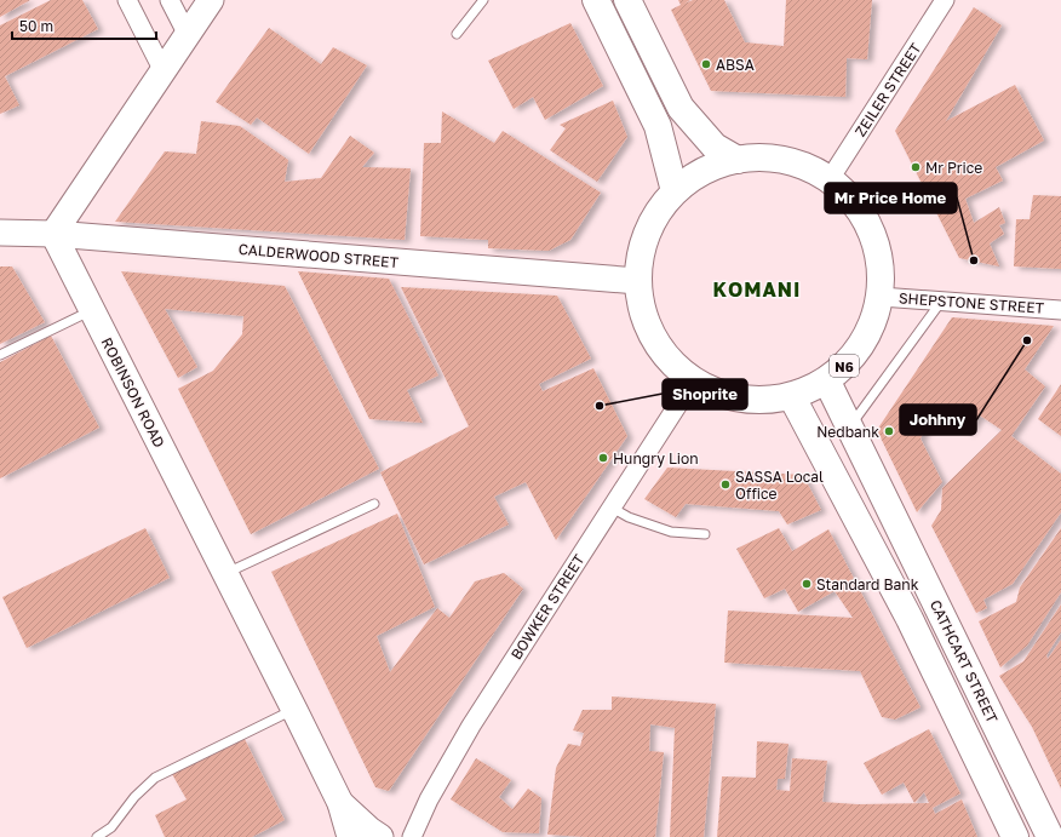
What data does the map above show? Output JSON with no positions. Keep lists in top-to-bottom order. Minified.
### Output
{"streets":{"highway":["N6","CATHCART STREET"],"street":["ZEILER STREET","CALDERWOOD STREET","SHEPSTONE STREET","ROBINSON ROAD","BOWKER STREET"]},"crossings":[["ZEILER STREET","N6"],["CALDERWOOD STREET","N6"],["CALDERWOOD STREET","ROBINSON ROAD"],["SHEPSTONE STREET","N6"],["N6","BOWKER STREET"],["N6","CATHCART STREET"]],"districts":["KOMANI"],"places":["ABSA","Mr Price","Mr Price Home","Johhny","Shoprite","Nedbank","Hungry Lion","SASSA Local Office","Standard Bank"],"scale_bar":"50 m"}
